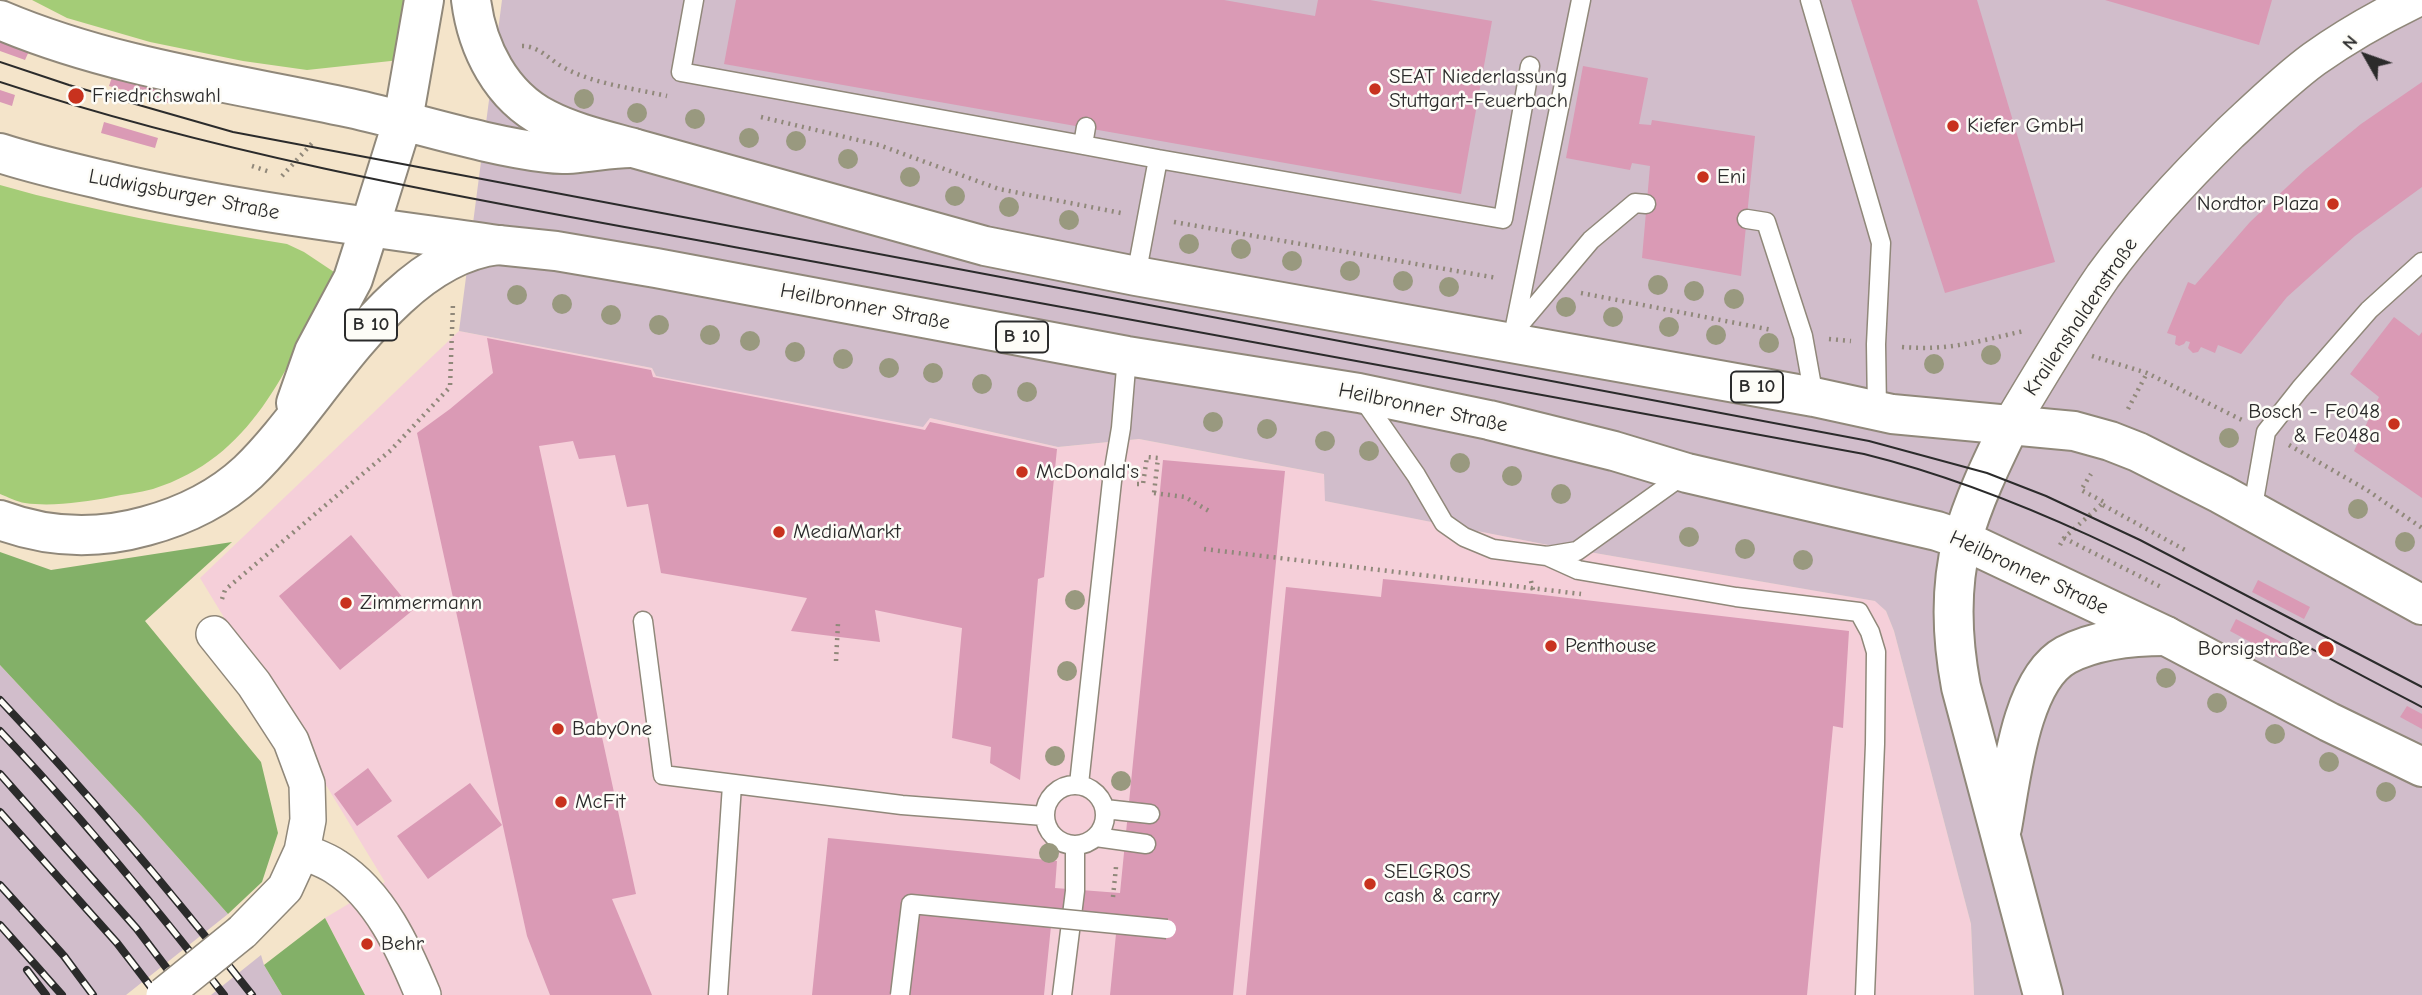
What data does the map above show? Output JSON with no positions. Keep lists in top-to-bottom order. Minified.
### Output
{"streets":{"main road":["Ludwigsburger Straße","Heilbronner Straße","B 10"],"street":["Krailenshaldenstraße"]},"crossings":[["Ludwigsburger Straße","Heilbronner Straße"],["Ludwigsburger Straße","B 10"],["Heilbronner Straße","B 10"],["Krailenshaldenstraße","B 10"]],"places":["SEAT Niederlassung Stuttgart-Feuerbach","Friedrichswahl","Kiefer GmbH","Eni","Nordtor Plaza","Bosch - Fe048 & Fe048a","McDonald's","MediaMarkt","Zimmermann","Penthouse","Borsigstraße","BabyOne","McFit","SELGROS cash & carry","Behr"],"north":"top left"}
